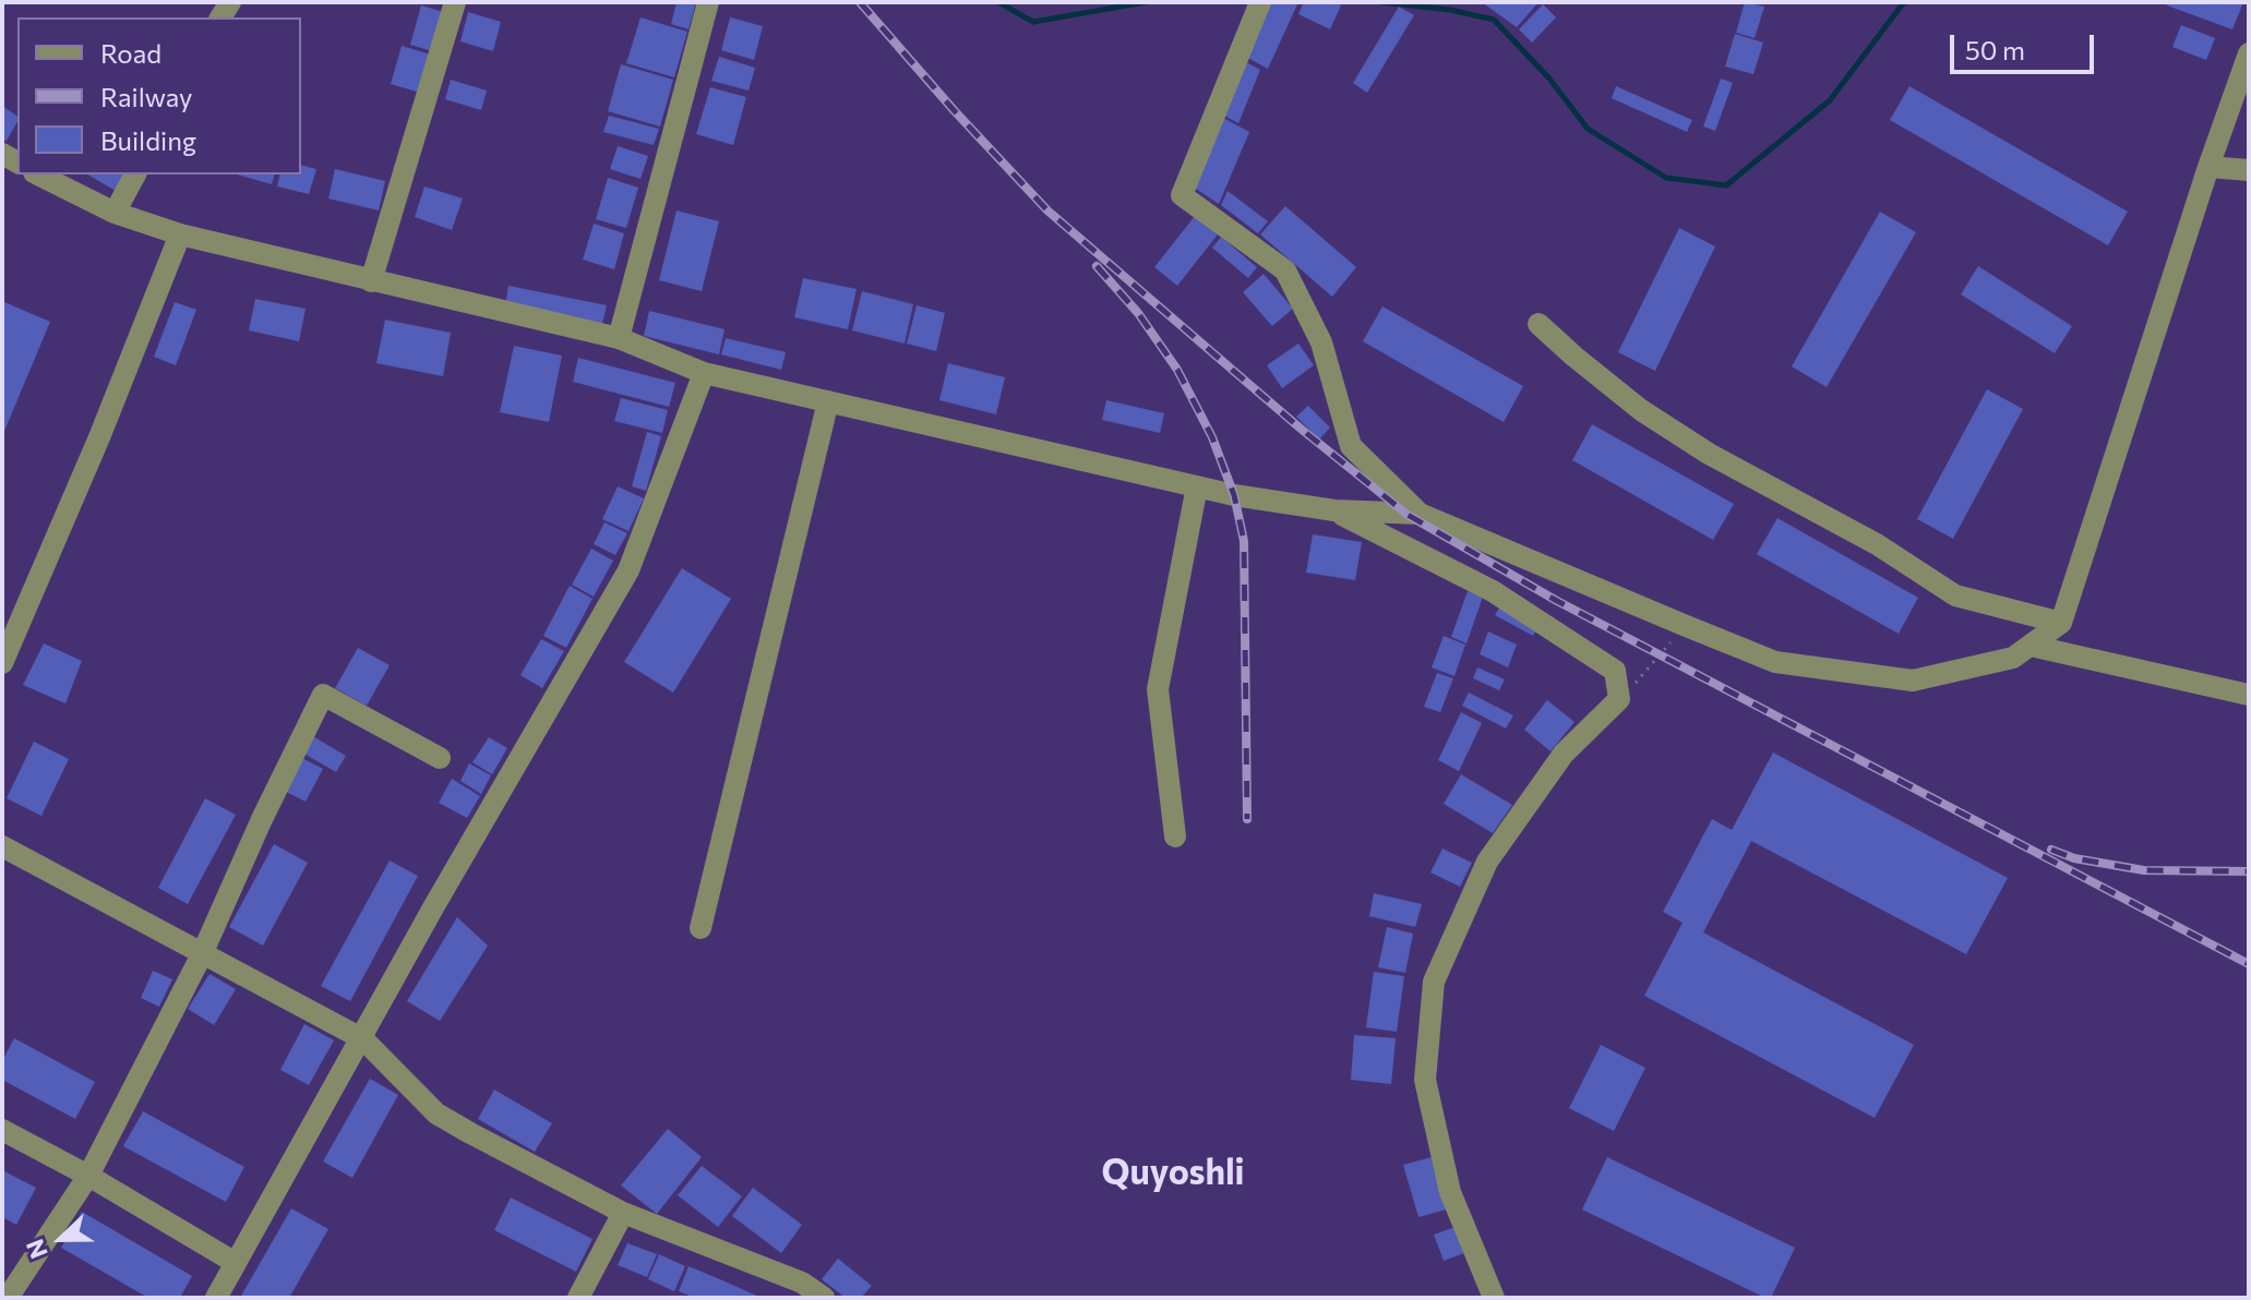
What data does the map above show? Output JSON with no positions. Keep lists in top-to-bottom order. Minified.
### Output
{"districts":["Quyoshli"],"legend":["Road","Railway","Building"],"scale_bar":"50 m","north":"left"}
